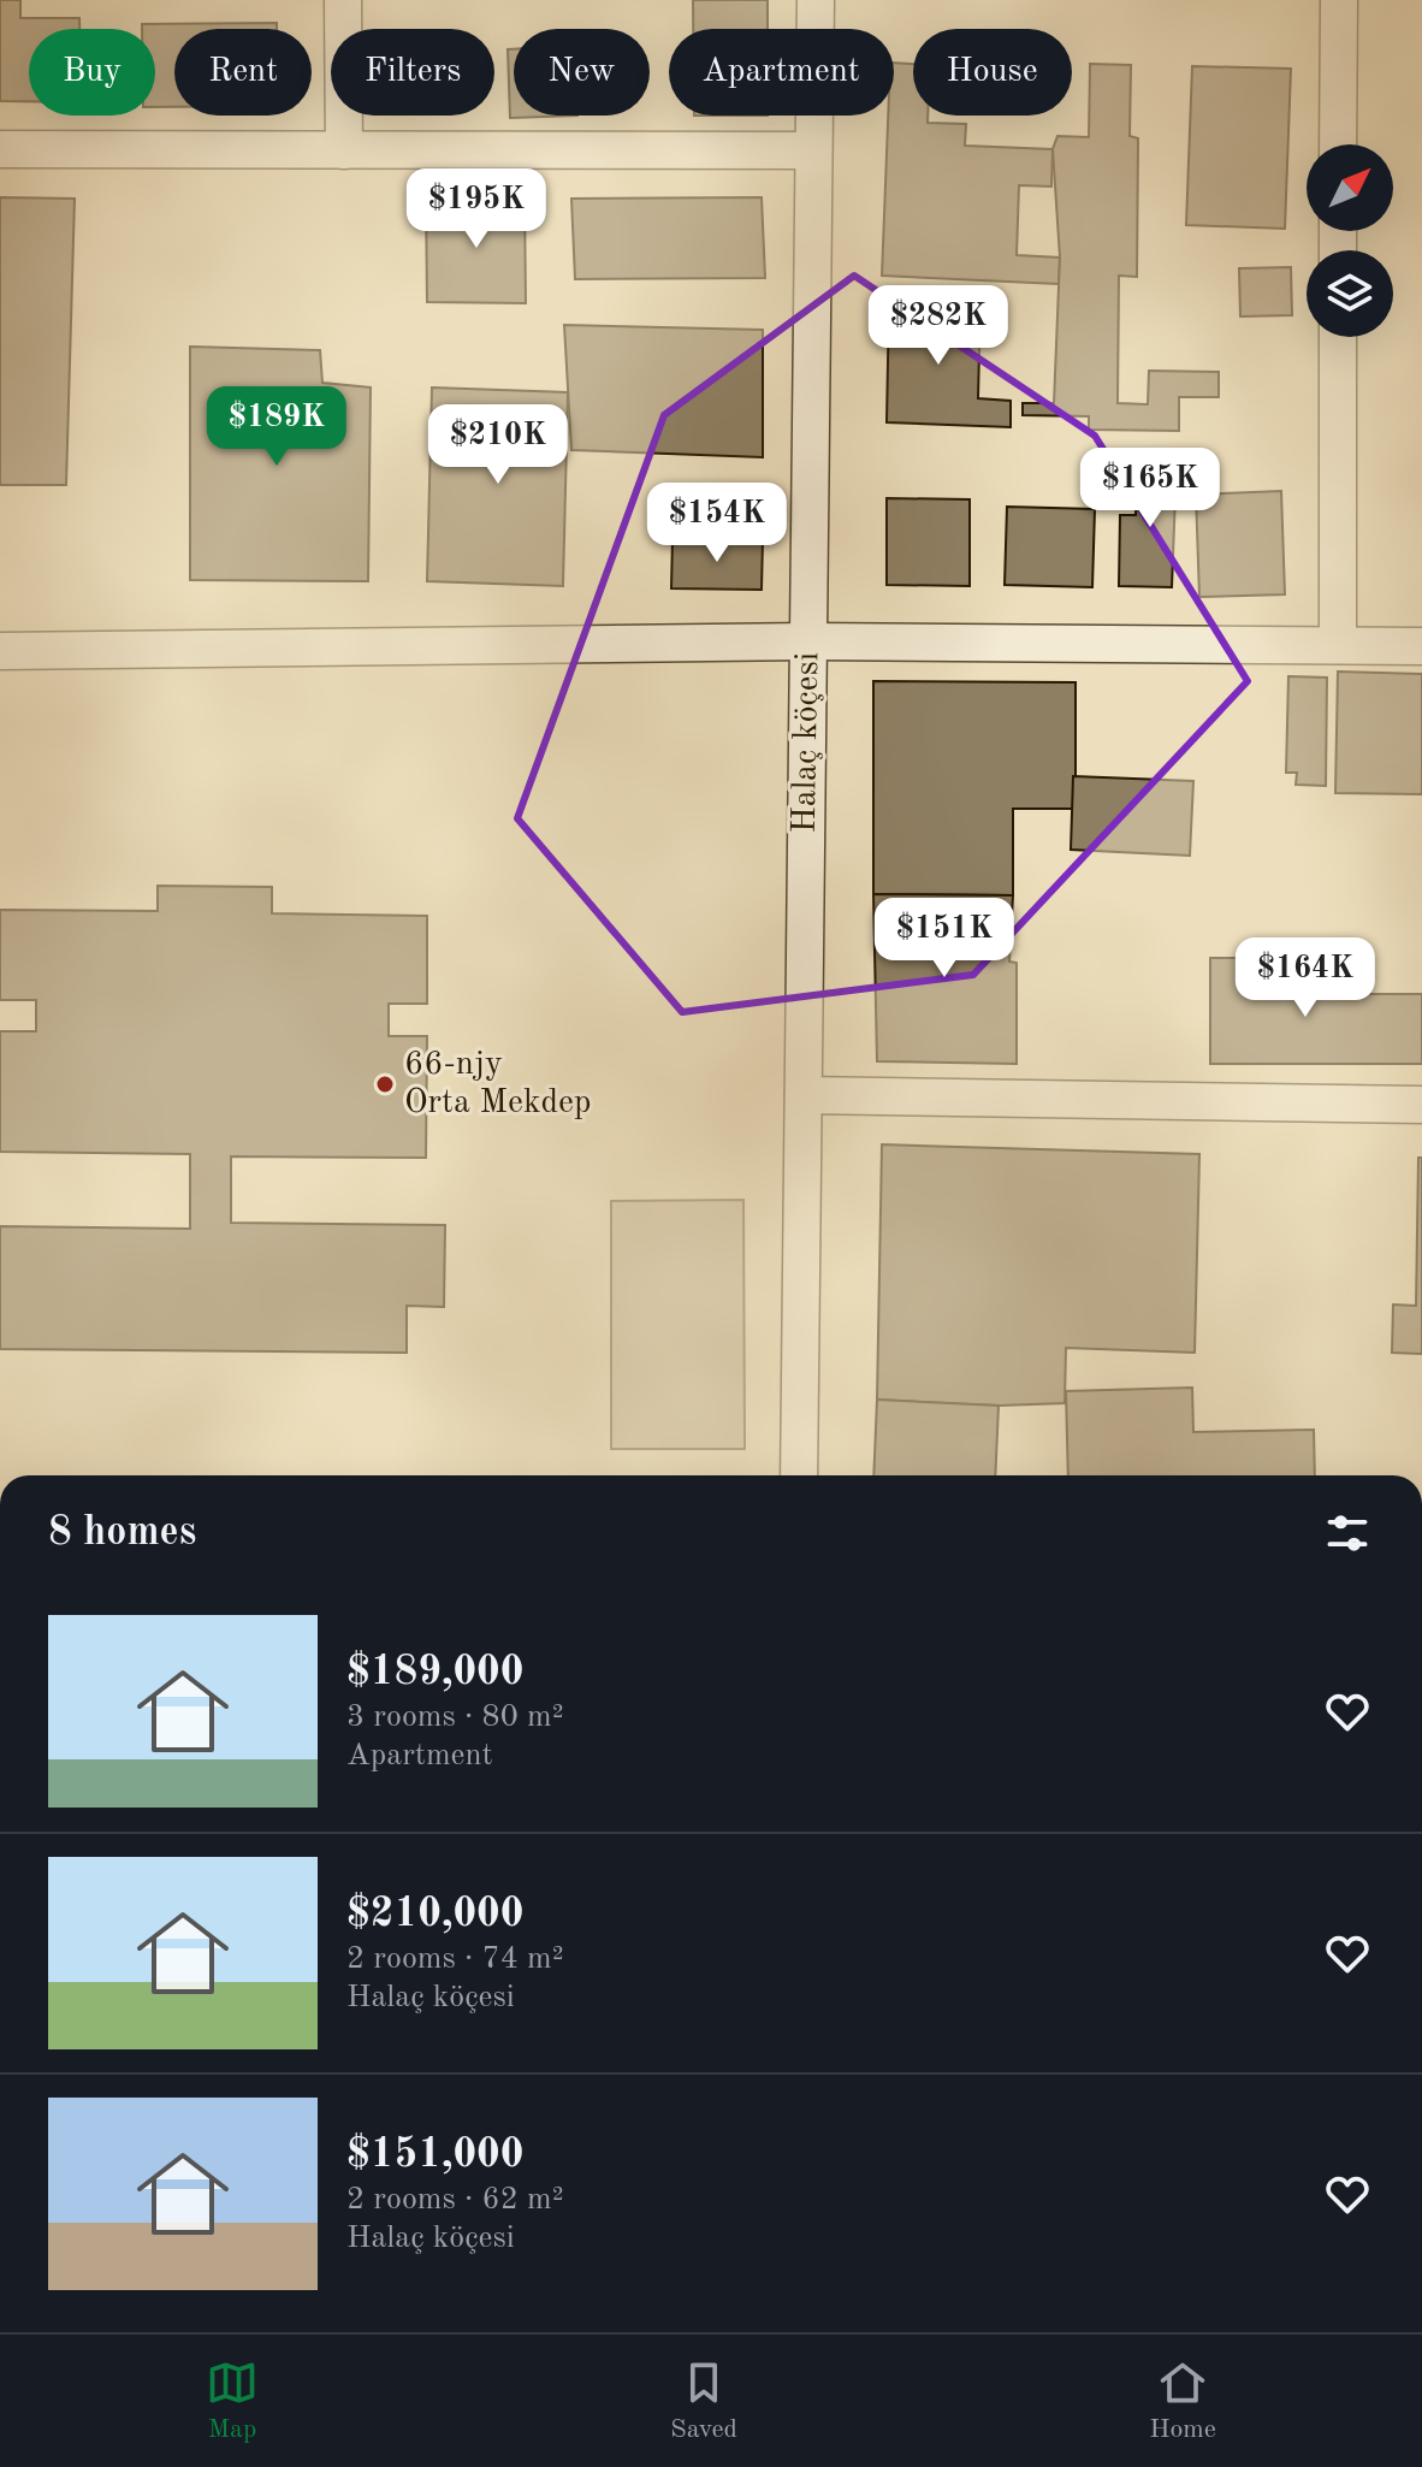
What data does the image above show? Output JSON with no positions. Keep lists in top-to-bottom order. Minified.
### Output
{"streets":{"street":["Halaç köçesi"]},"places":["66-njy Orta Mekdep"],"north":"top right","page":{"chip":["Buy","Rent","Filters","New","Apartment","House"],"price":["$195K","$282K","$189K","$210K","$165K","$154K","$151K","$164K"],"heading":"8 homes","list":[{"name":"$189,000","note":"3 rooms · 80 m² · Apartment"},{"name":"$210,000","note":"2 rooms · 74 m² · Halaç köçesi"},{"name":"$151,000","note":"2 rooms · 62 m² · Halaç köçesi"}],"tabs":["Map","Saved","Home"]}}
